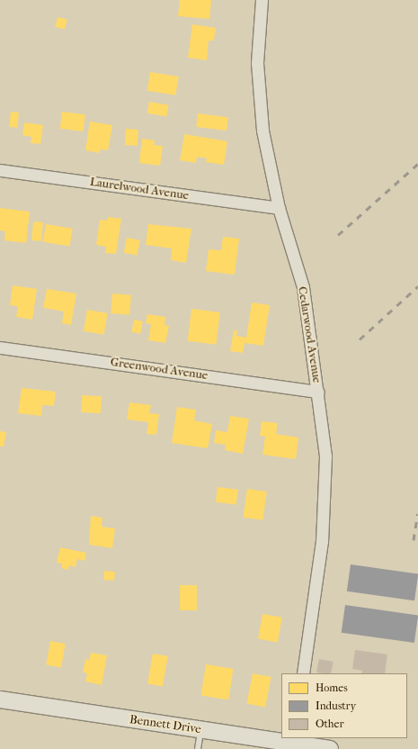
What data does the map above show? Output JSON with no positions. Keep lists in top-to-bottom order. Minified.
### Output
{"streets":{"main road":["Bennett Drive"],"street":["Laurelwood Avenue","Cedarwood Avenue","Greenwood Avenue"]},"crossings":[["Laurelwood Avenue","Cedarwood Avenue"],["Cedarwood Avenue","Greenwood Avenue"]],"legend":["Homes","Industry","Other"]}
